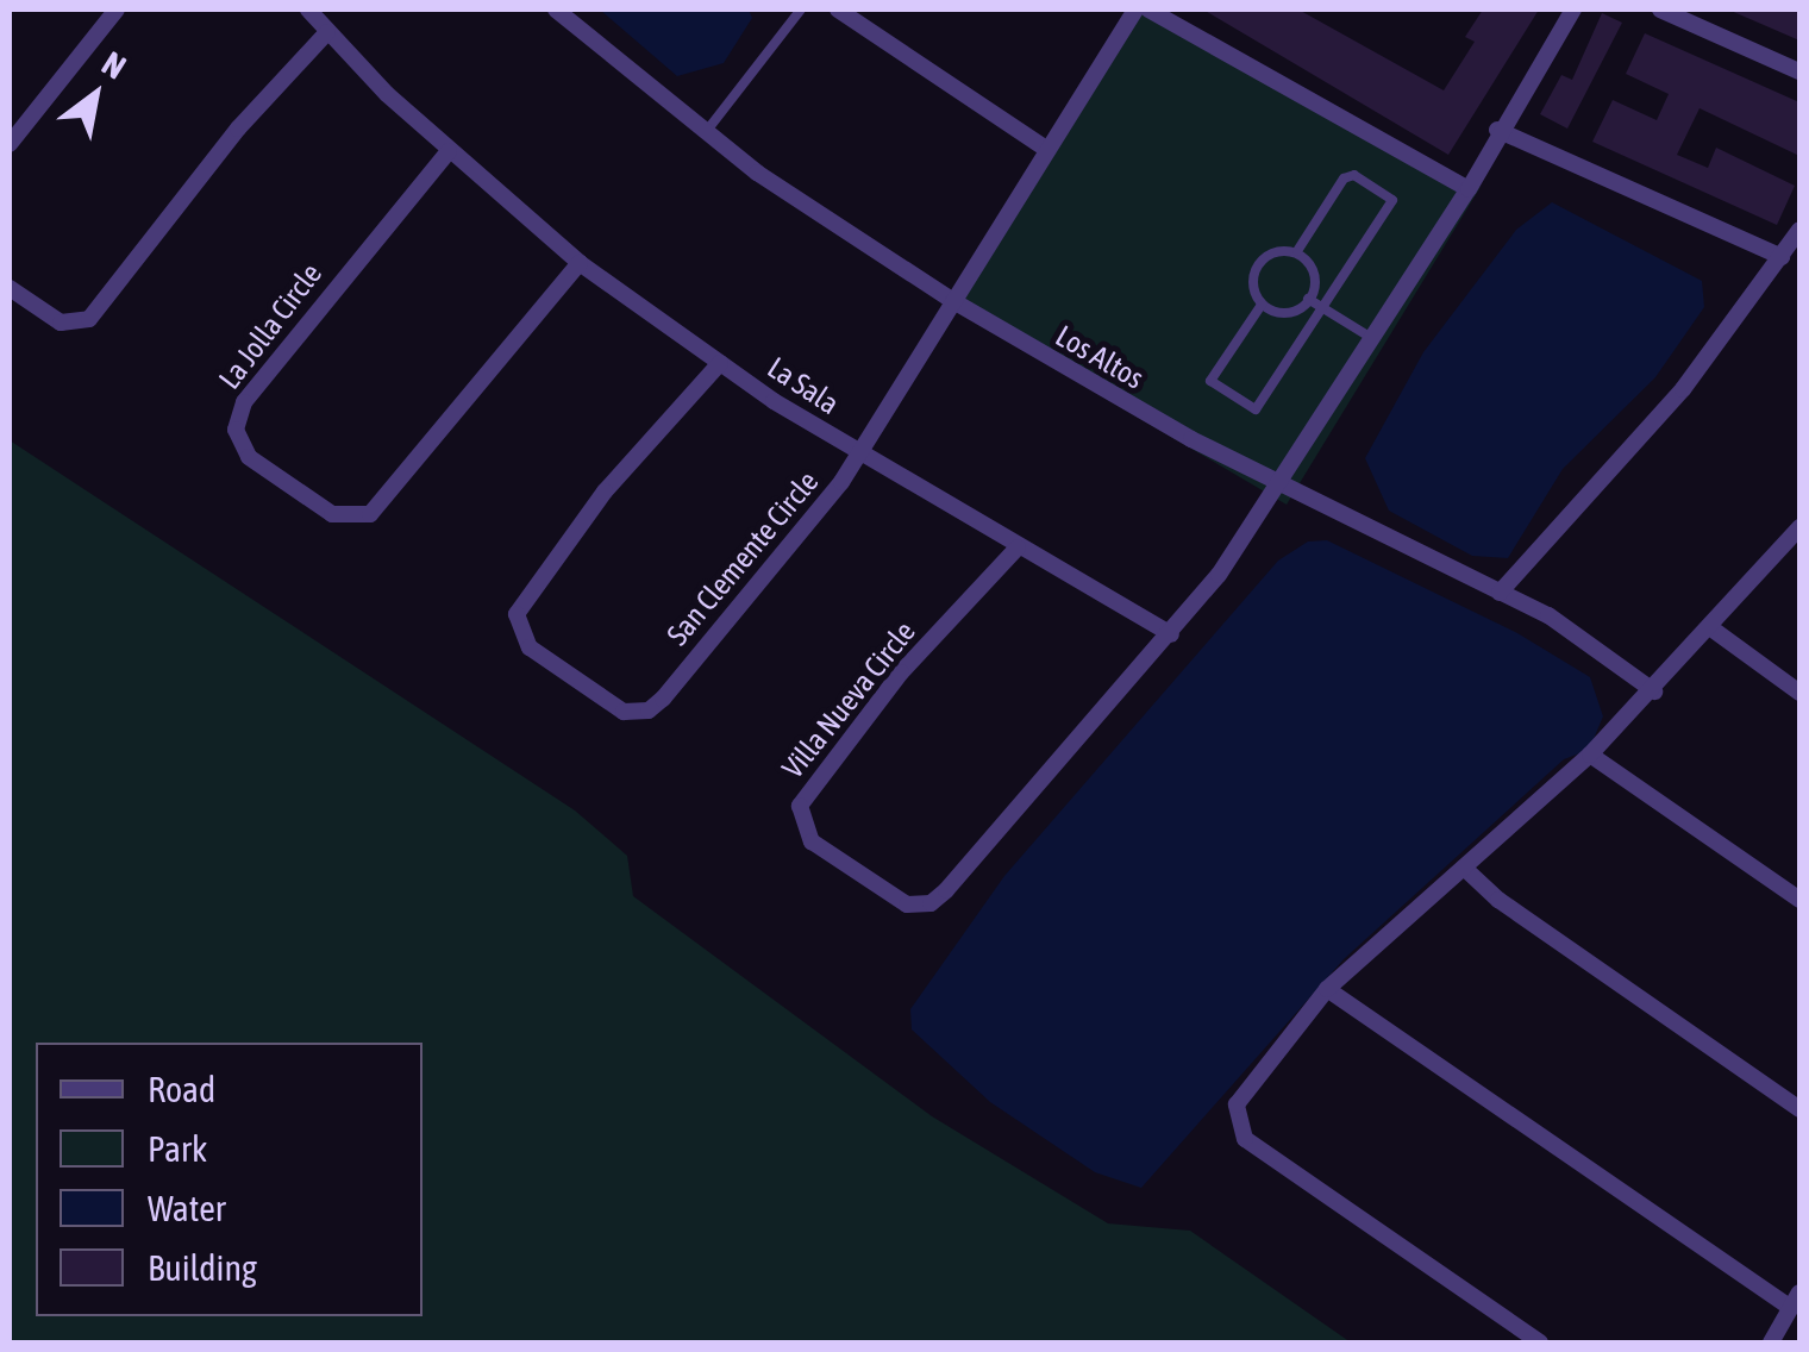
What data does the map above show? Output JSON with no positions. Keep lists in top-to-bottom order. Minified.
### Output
{"streets":{"street":["La Jolla Circle","Los Altos","La Sala","San Clemente Circle","Villa Nueva Circle"]},"crossings":[["La Jolla Circle","La Sala"],["Los Altos","San Clemente Circle"],["La Sala","San Clemente Circle"],["La Sala","Villa Nueva Circle"]],"legend":["Road","Park","Water","Building"],"north":"top right"}
